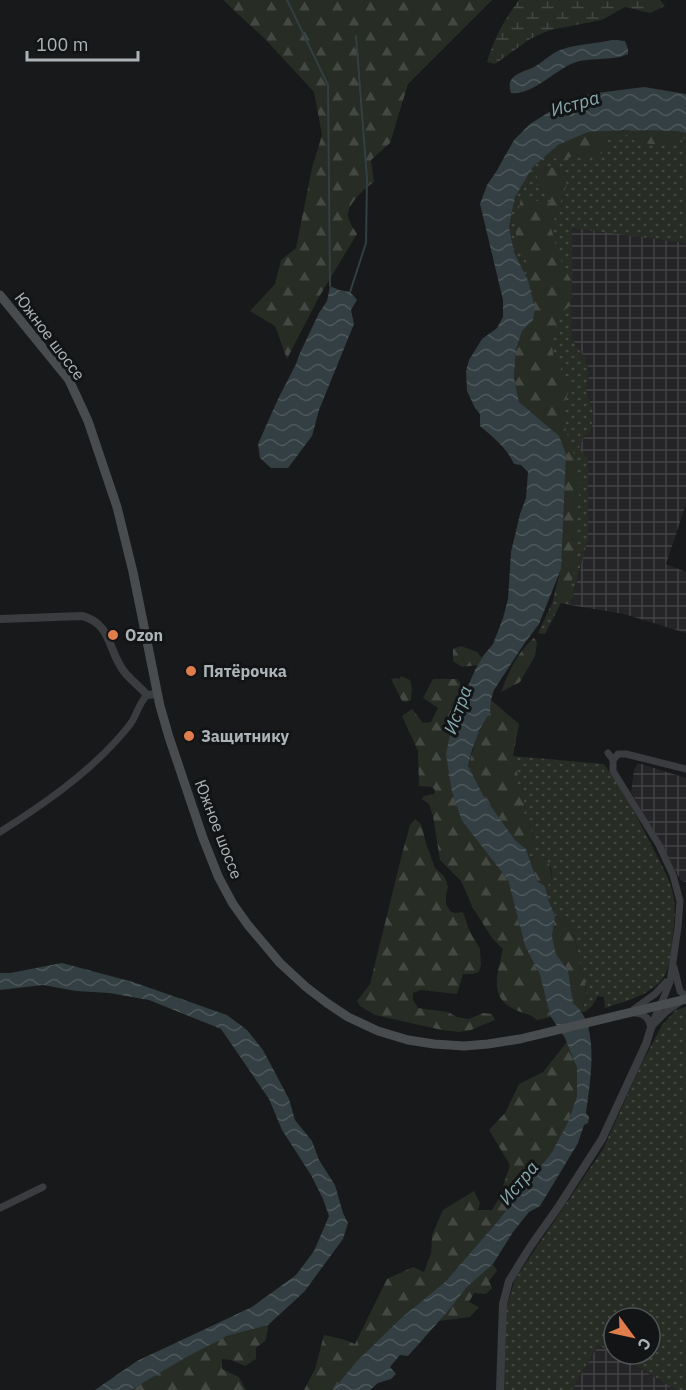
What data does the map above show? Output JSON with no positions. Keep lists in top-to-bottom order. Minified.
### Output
{"streets":{"main road":["Южное шоссе"]},"water":["Истра"],"places":["Ozon","Пятёрочка","Защитнику"],"scale_bar":"100 m","north":"bottom right"}
